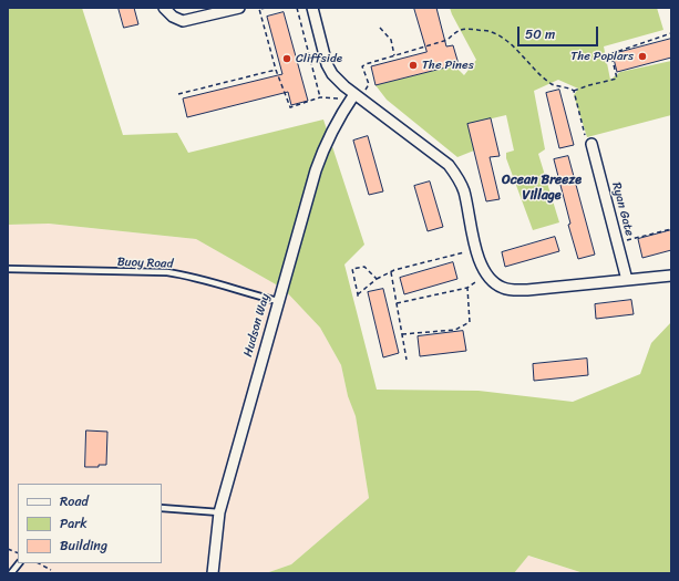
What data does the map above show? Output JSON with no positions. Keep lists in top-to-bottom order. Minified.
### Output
{"streets":{"street":["Ryan Gate","Hudson Way"],"lane":["Buoy Road"]},"crossings":[["Buoy Road","Hudson Way"]],"districts":["Ocean Breeze Village"],"places":["The Poplars","Cliffside","The Pines"],"legend":["Road","Park","Building"],"scale_bar":"50 m"}
